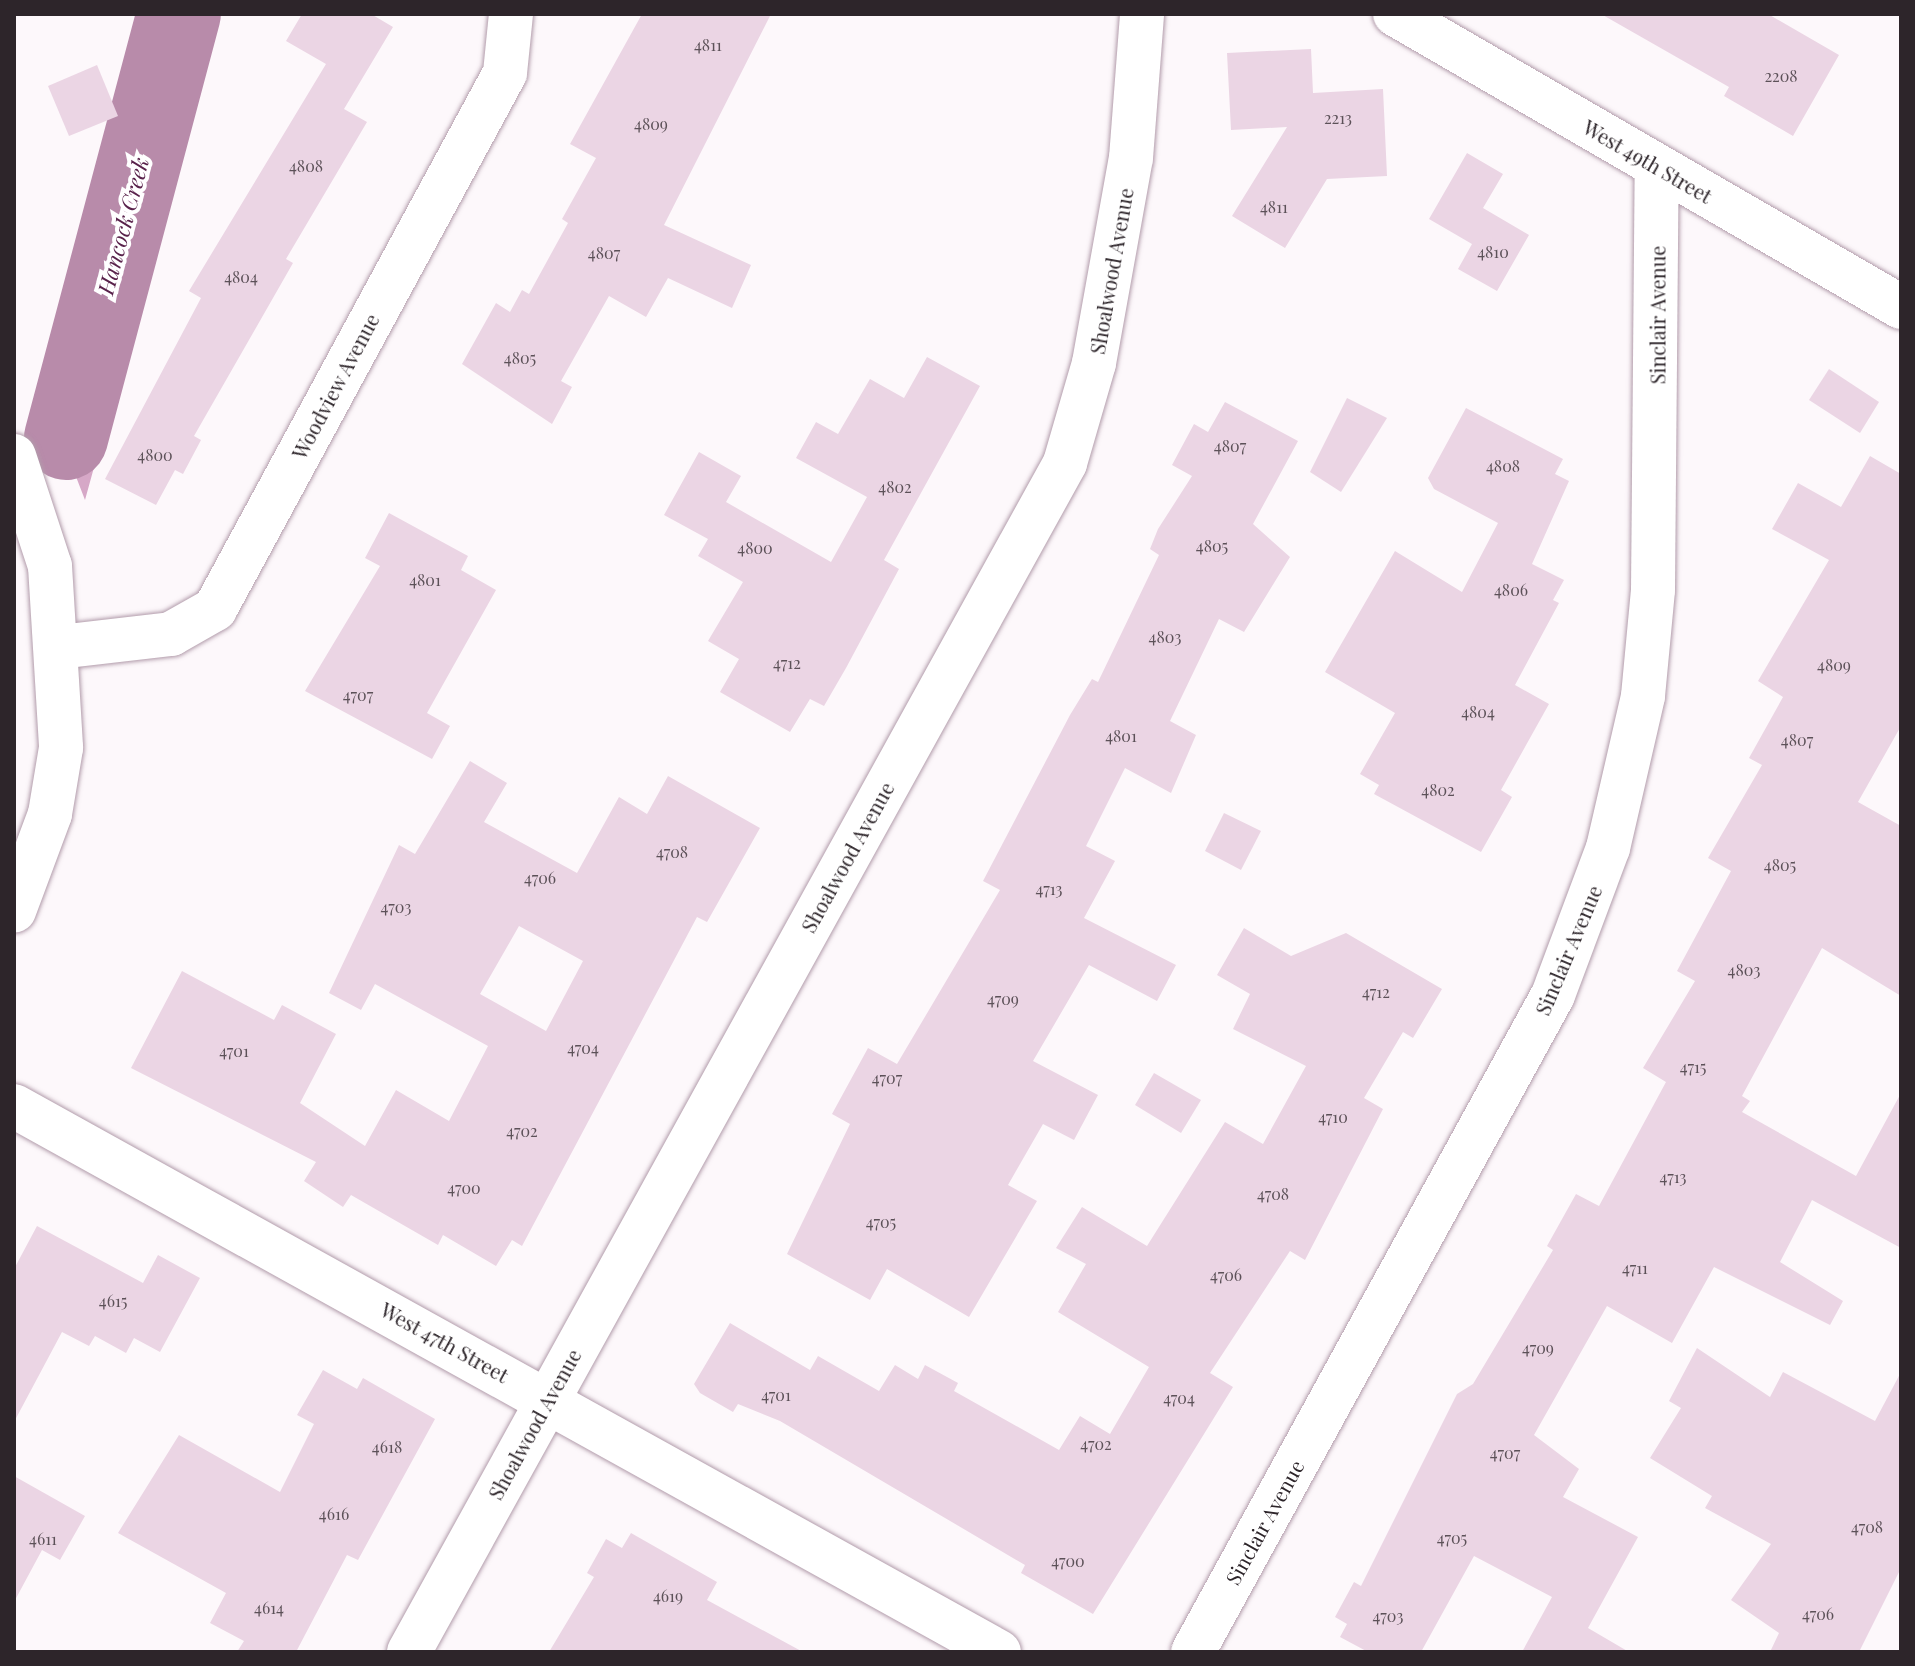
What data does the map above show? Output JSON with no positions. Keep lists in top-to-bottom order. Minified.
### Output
{"streets":{"street":["West 49th Street","Shoalwood Avenue","Sinclair Avenue","Woodview Avenue","West 47th Street"]},"crossings":[["West 49th Street","Sinclair Avenue"],["Shoalwood Avenue","West 47th Street"]],"water":["Hancock Creek"],"house_numbers":["4811","2208","2213","4809","4808","4811","4810","4807","4804","4805","4807","4800","4808","4802","4805","4800","4801","4806","4803","4712","4809","4707","4804","4801","4807","4802","4708","4805","4706","4713","4703","4803","4712","4709","4704","4701","4715","4707","4710","4702","4713","4700","4708","4705","4711","4706","4615","4709","4701","4704","4702","4618","4707","4616","4708","4705","4611","4700","4619","4614","4706","4703"]}
